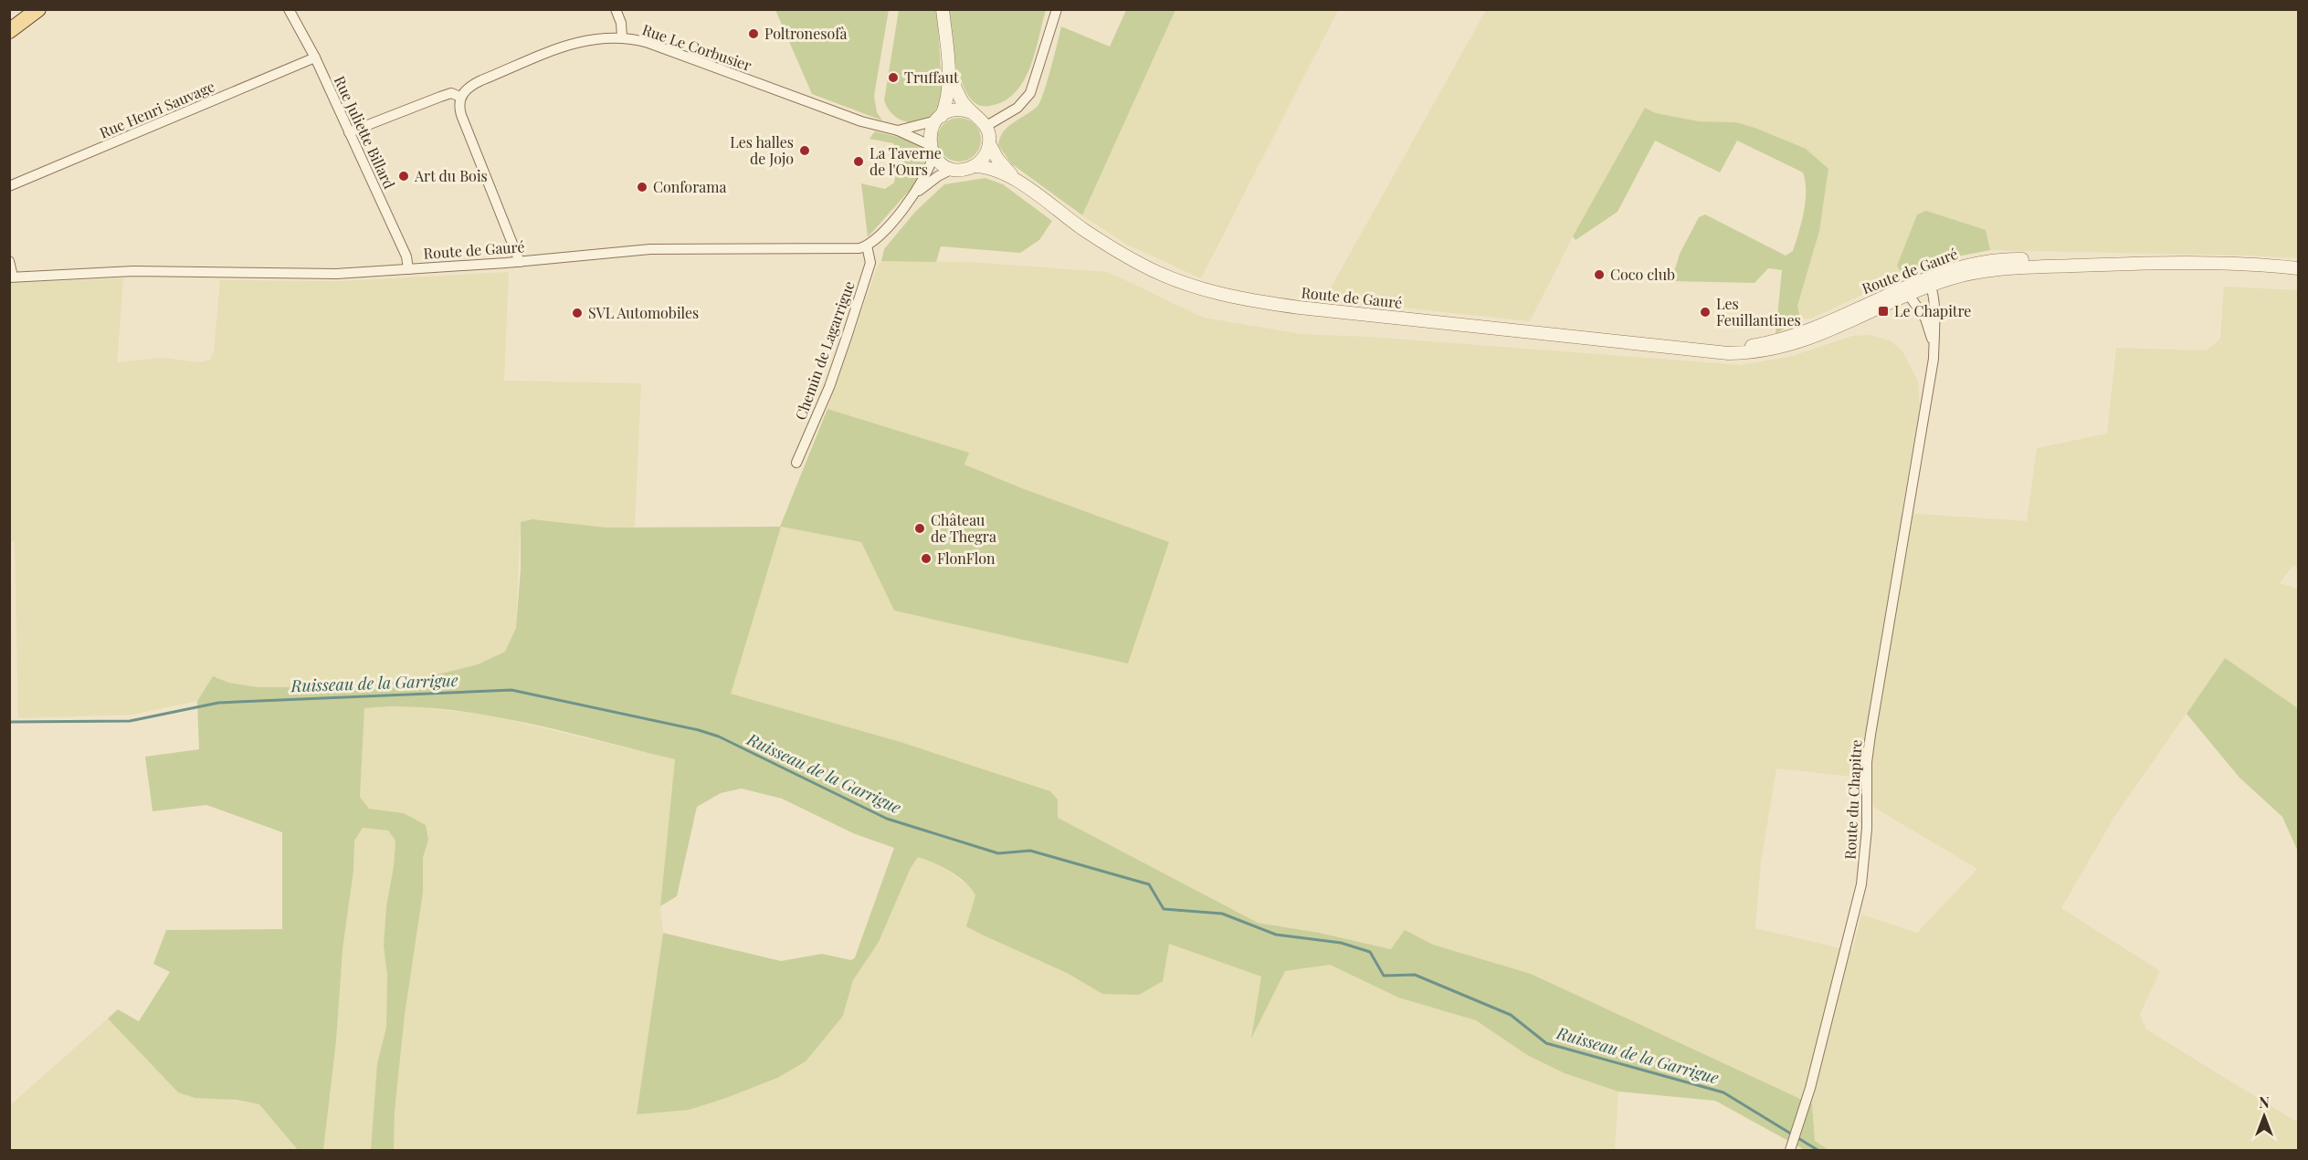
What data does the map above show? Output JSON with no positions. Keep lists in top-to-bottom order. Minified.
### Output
{"streets":{"street":["Rue Le Corbusier","Rue Henri Sauvage","Rue Juliette Billard","Route de Gauré","Chemin de Lagarrigue","Route du Chapitre"]},"crossings":[["Rue Le Corbusier","Route de Gauré"],["Rue Henri Sauvage","Rue Juliette Billard"],["Rue Juliette Billard","Route de Gauré"],["Route de Gauré","Chemin de Lagarrigue"],["Route de Gauré","Route du Chapitre"]],"water":["Ruisseau de la Garrigue"],"places":{"other":["Poltronesofà","Truffaut","Les halles de Jojo","La Taverne de l'Ours","Art du Bois","Conforama","Coco club","Les Feuillantines","SVL Automobiles","Château de Thegra","FlonFlon"],"transit":["Le Chapitre"]},"north":"top"}
